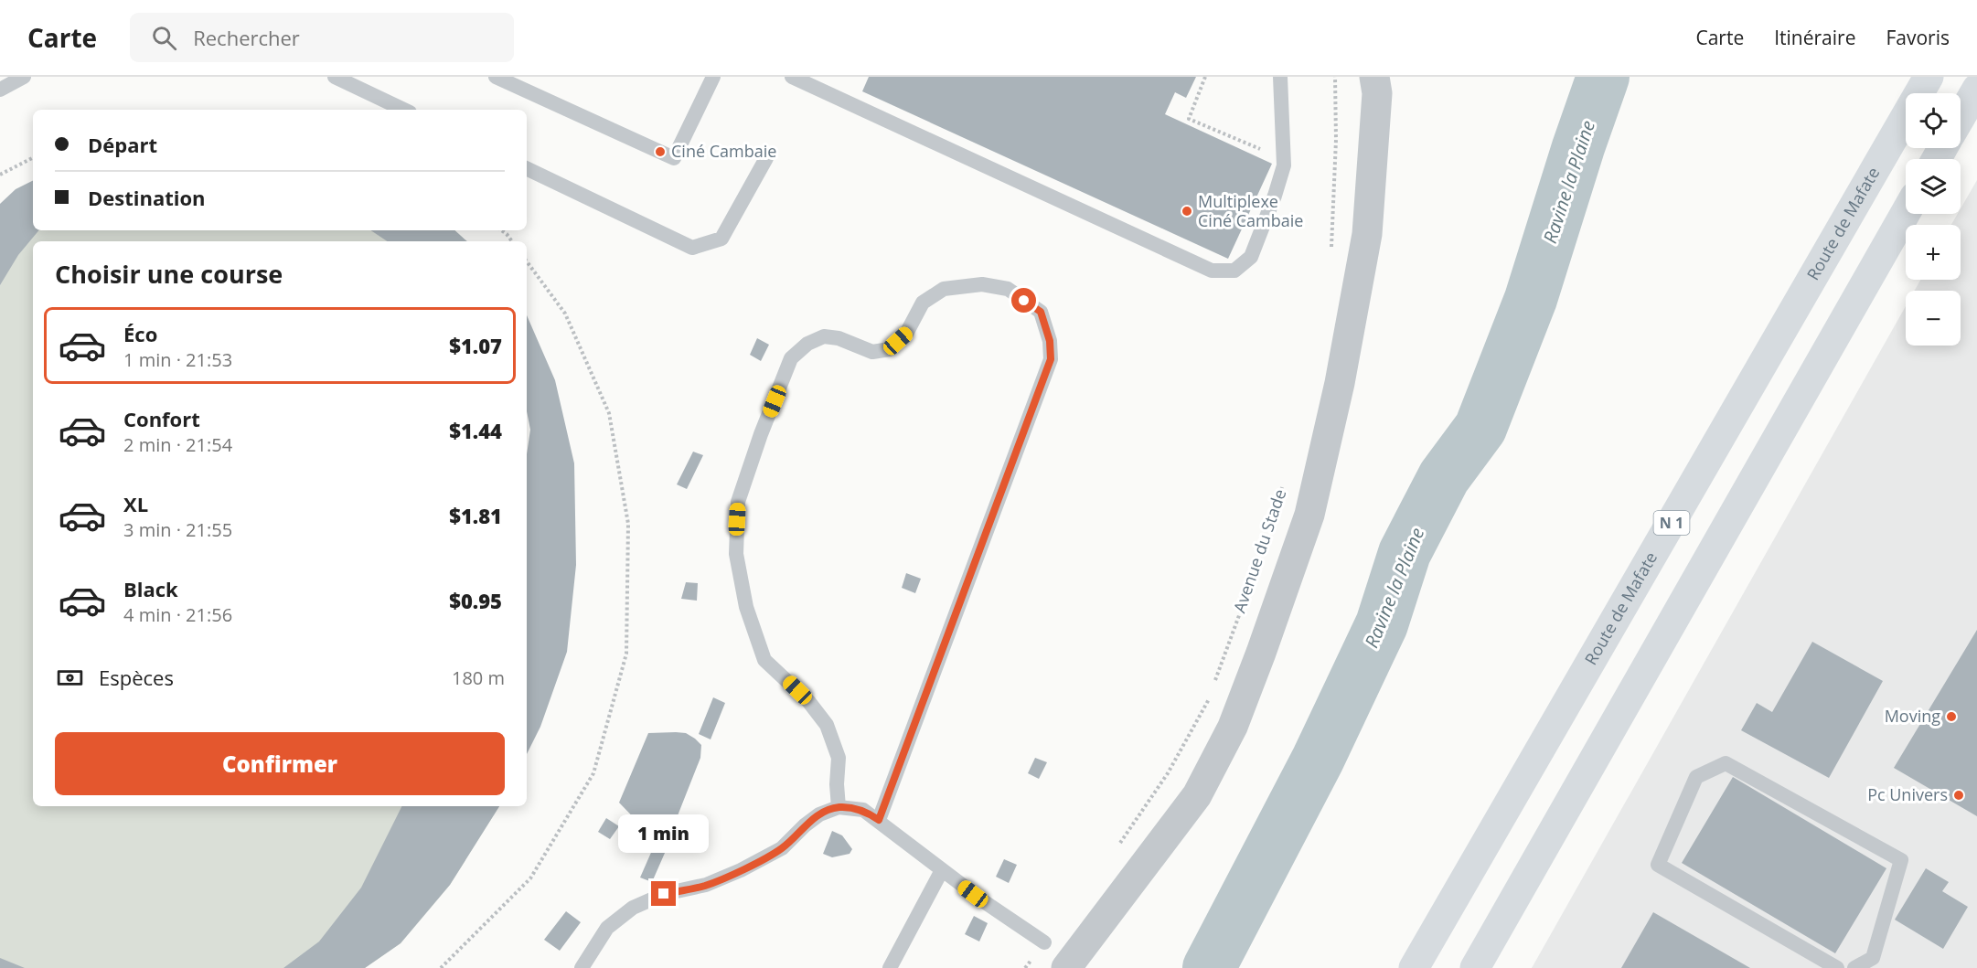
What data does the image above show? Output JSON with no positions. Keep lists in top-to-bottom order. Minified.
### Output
{"streets":{"highway":["Route de Mafate","N 1"],"street":["Avenue du Stade"]},"water":["Ravine la Plaine"],"places":["Ciné Cambaie","Multiplexe Ciné Cambaie","Moving","Pc Univers"],"page":{"header":"Carte","search":"Rechercher","nav":["Carte","Itinéraire","Favoris"],"map_buttons":["+","−"],"banner":["Départ","Destination"],"heading":"Choisir une course","list":[{"name":"Éco","note":"1 min · 21:53","value":"$1.07"},{"name":"Confort","note":"2 min · 21:54","value":"$1.44"},{"name":"XL","note":"3 min · 21:55","value":"$1.81"},{"name":"Black","note":"4 min · 21:56","value":"$0.95"}],"pay":["Espèces","180 m"],"buttons":"Confirmer","bubble":"1 min"}}
